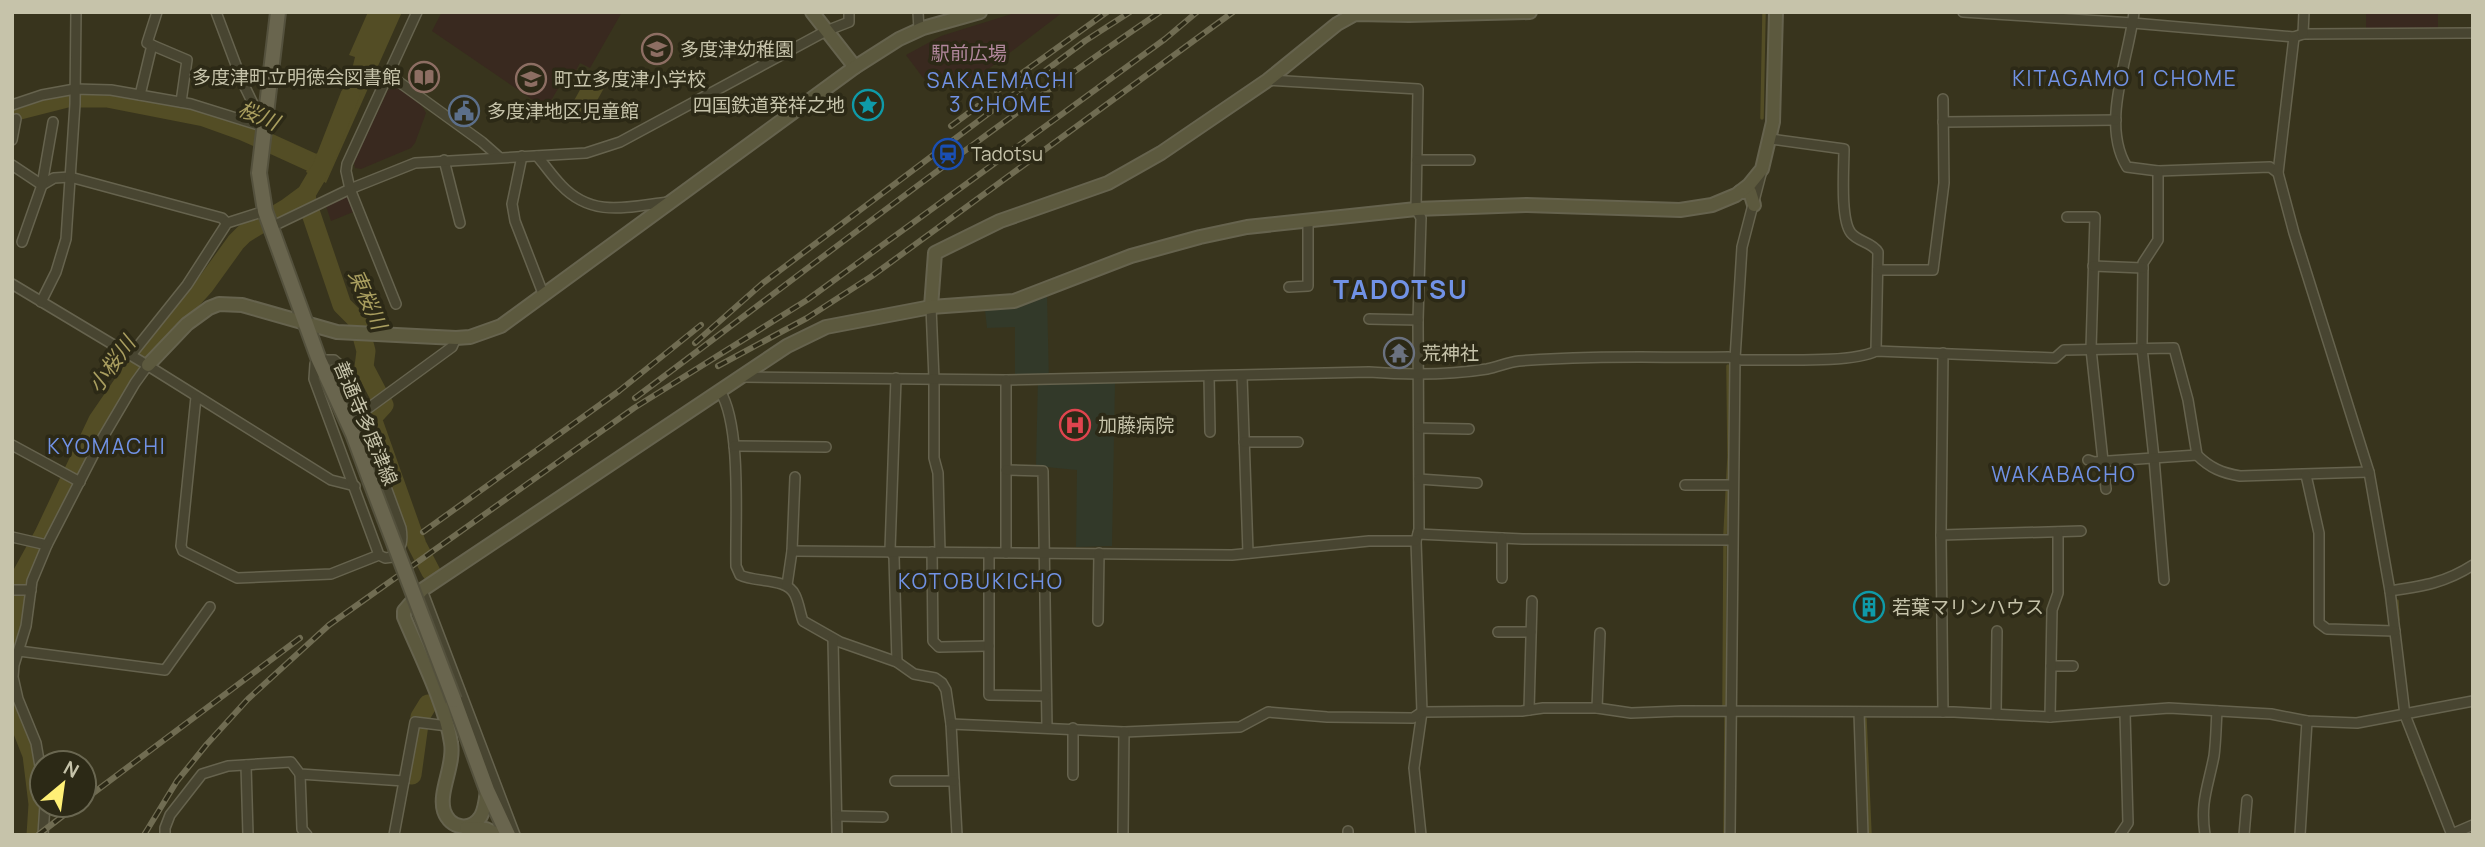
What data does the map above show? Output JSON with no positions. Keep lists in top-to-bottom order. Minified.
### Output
{"streets":{"main road":["善通寺多度津線"]},"districts":["KITAGAMO 1 CHOME","SAKAEMACHI 3 CHOME","TADOTSU","KYOMACHI","WAKABACHO","KOTOBUKICHO"],"water":["桜川","東桜川","小桜川"],"parks":["駅前広場"],"places":{"school or university":["多度津幼稚園","町立多度津小学校"],"library":["多度津町立明徳会図書館"],"place":["四国鉄道発祥之地"],"public building":["多度津地区児童館"],"station":["Tadotsu"],"temple":["荒神社"],"hospital":["加藤病院"],"building":["若葉マリンハウス"]},"north":"top right"}
